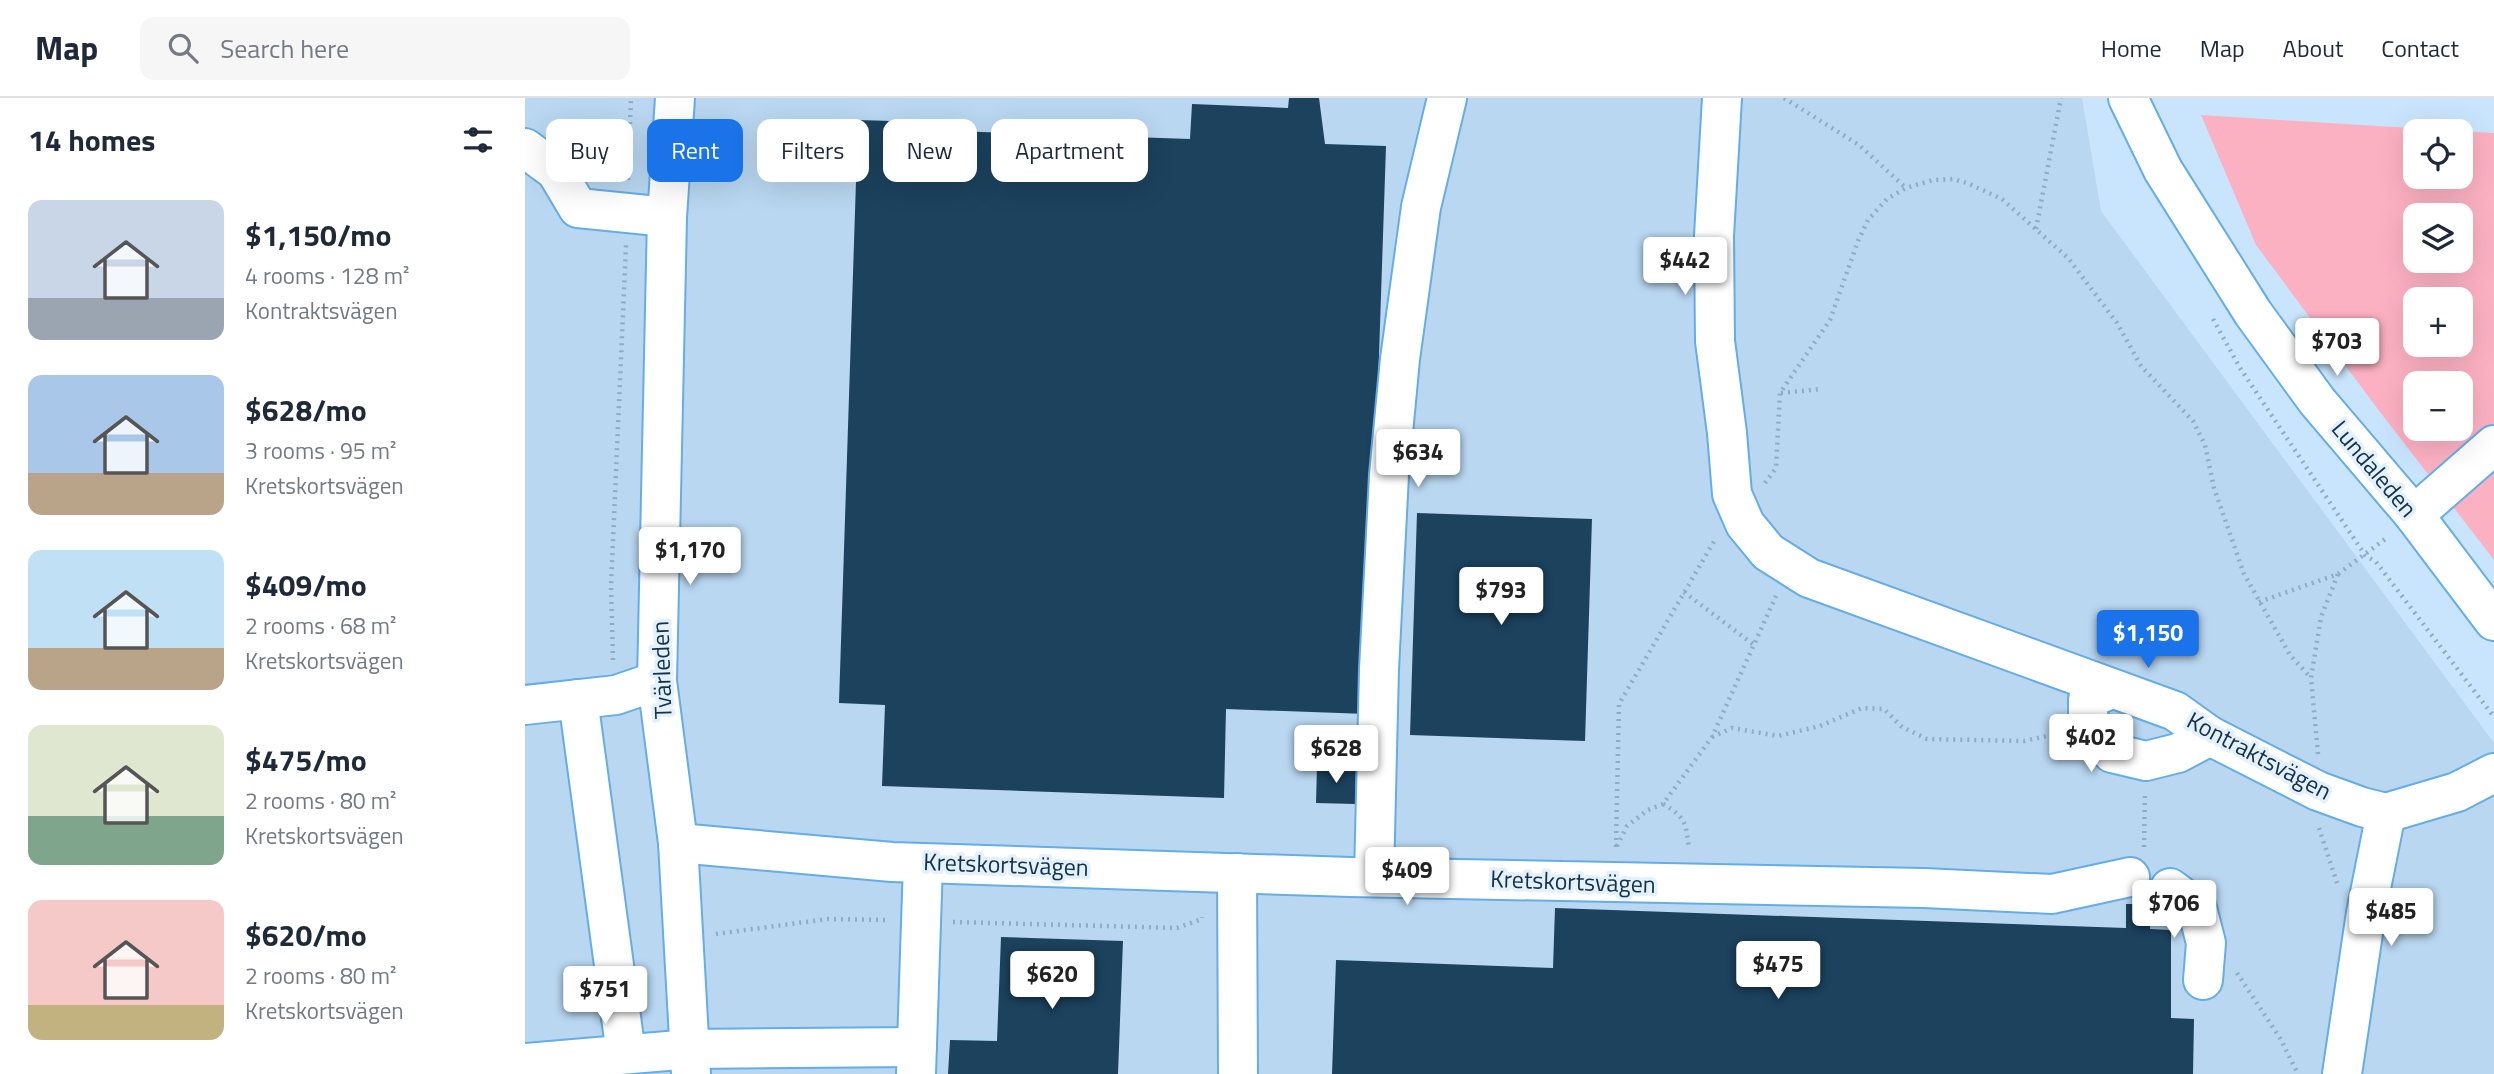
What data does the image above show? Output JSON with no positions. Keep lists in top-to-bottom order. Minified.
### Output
{"streets":{"street":["Lundaleden","Tvärleden","Kontraktsvägen","Kretskortsvägen"]},"crossings":[["Tvärleden","Kretskortsvägen"]],"page":{"header":"Map","search":"Search here","nav":["Home","Map","About","Contact"],"heading":"14 homes","map_buttons":["+","−"],"chip":["Buy","Rent","Filters","New","Apartment"],"list":[{"name":"$1,150/mo","note":"4 rooms · 128 m² · Kontraktsvägen"},{"name":"$628/mo","note":"3 rooms · 95 m² · Kretskortsvägen"},{"name":"$409/mo","note":"2 rooms · 68 m² · Kretskortsvägen"},{"name":"$475/mo","note":"2 rooms · 80 m² · Kretskortsvägen"},{"name":"$620/mo","note":"2 rooms · 80 m² · Kretskortsvägen"}],"price":["$442","$703","$634","$1,170","$793","$1,150","$402","$628","$409","$706","$485","$475","$620","$751"]}}
